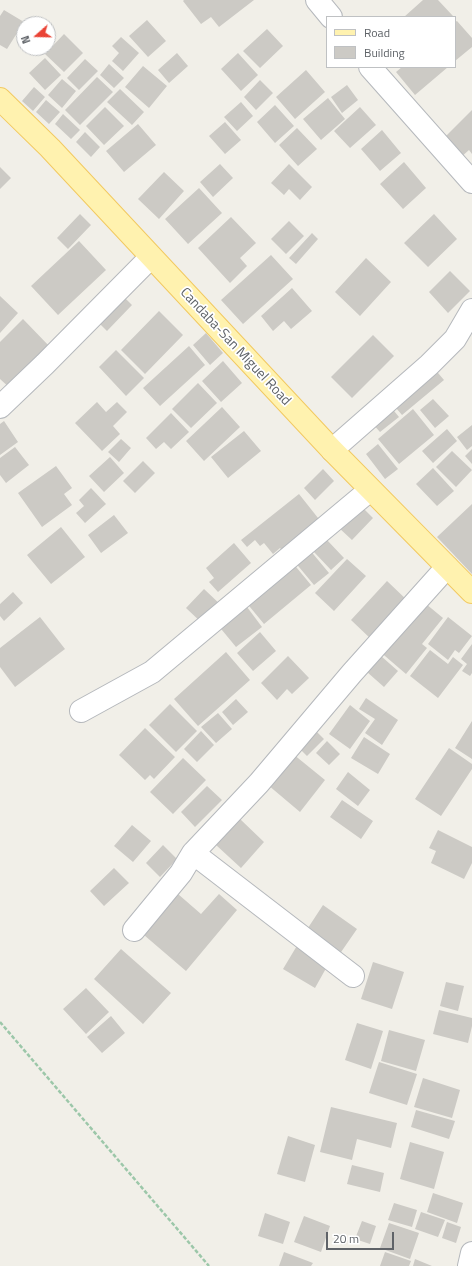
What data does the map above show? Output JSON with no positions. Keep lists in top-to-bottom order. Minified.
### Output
{"streets":{"main road":["Candaba-San Miguel Road"]},"legend":["Road","Building"],"scale_bar":"20 m","north":"left"}
